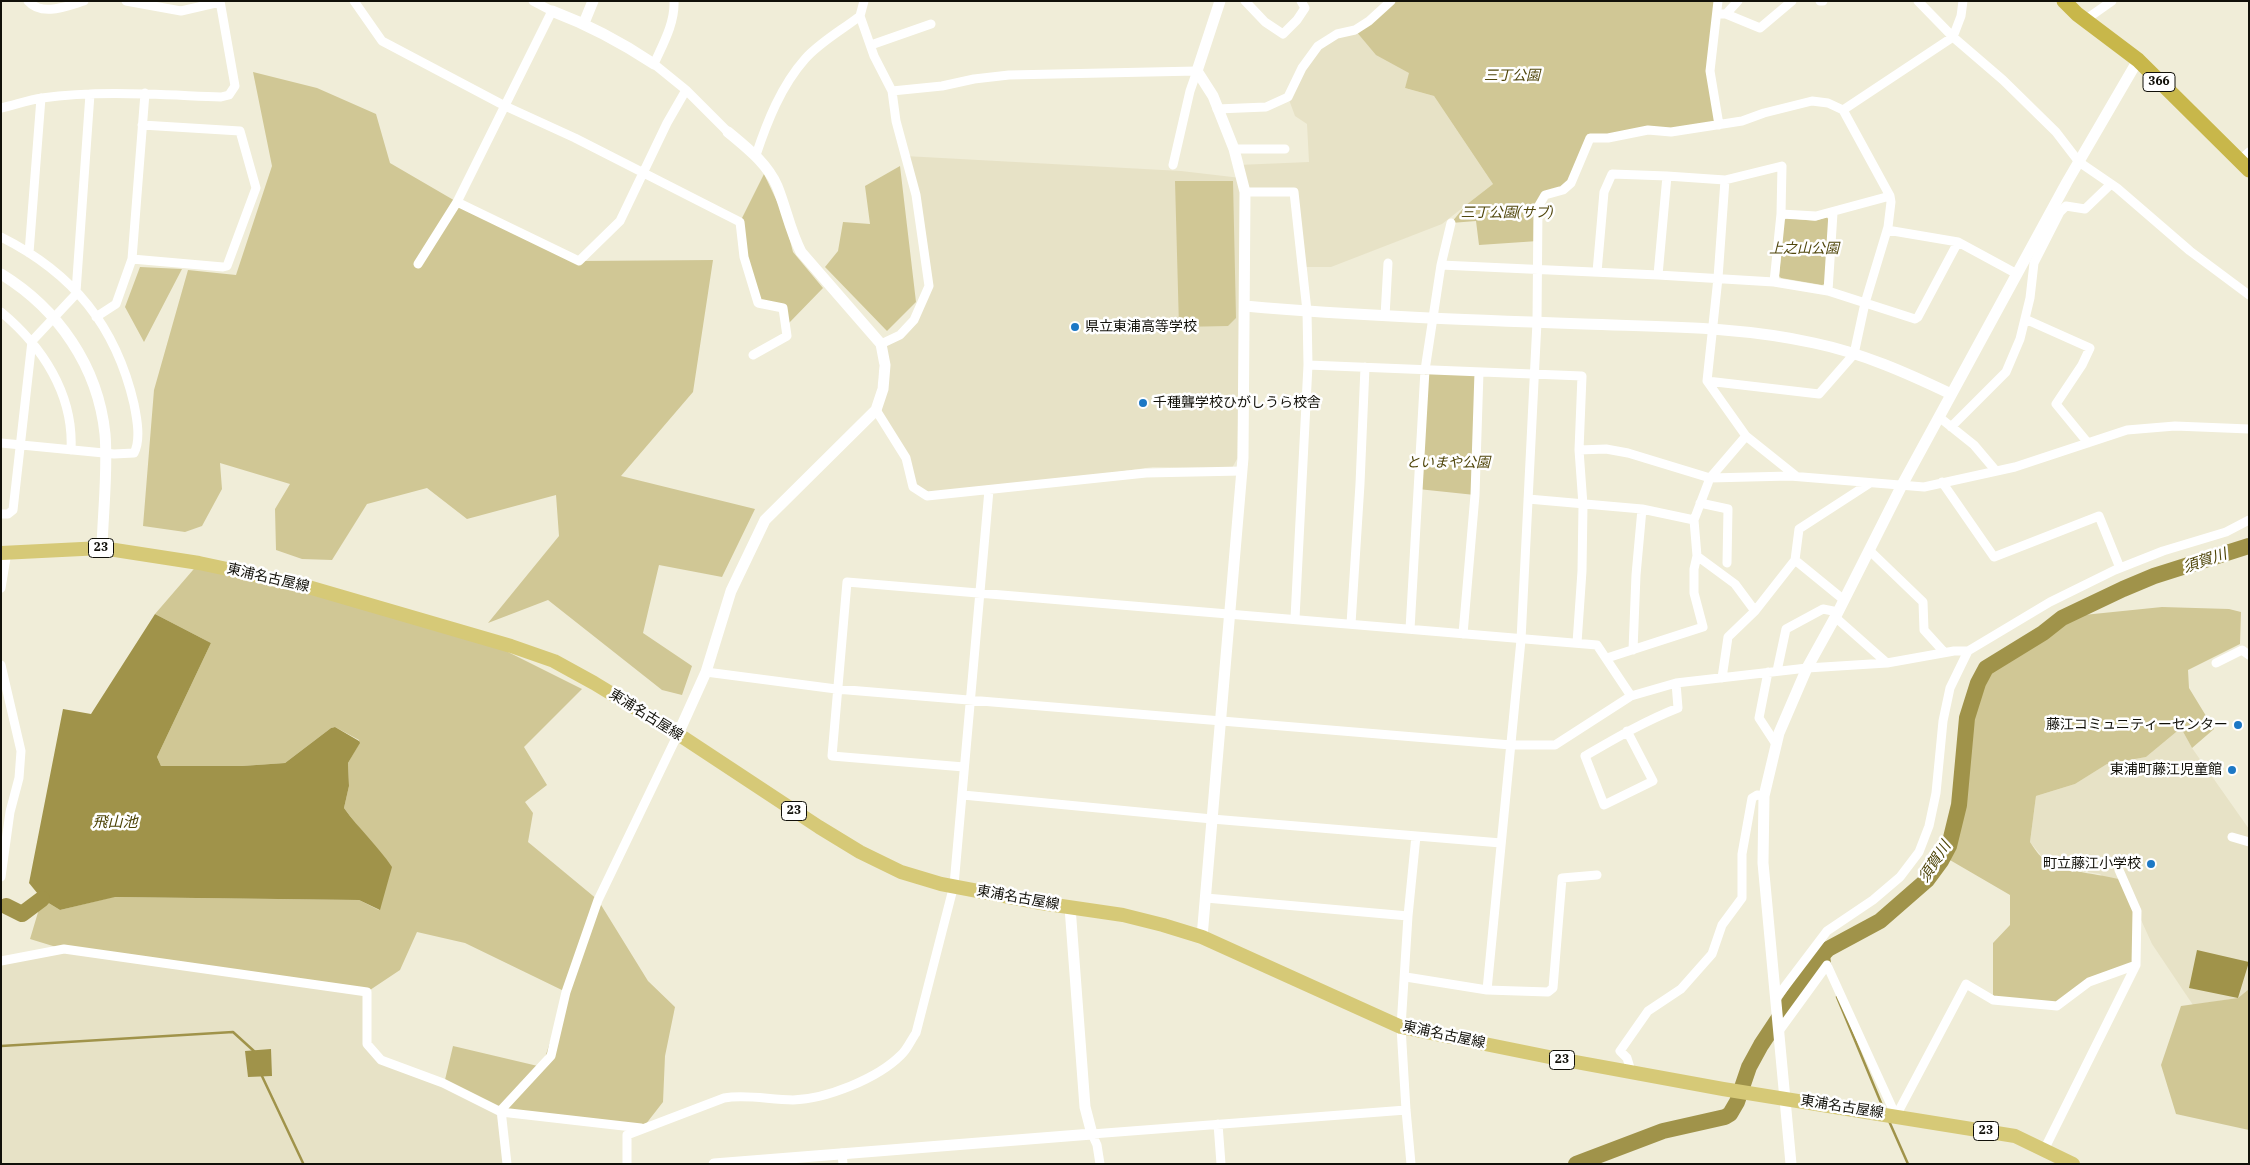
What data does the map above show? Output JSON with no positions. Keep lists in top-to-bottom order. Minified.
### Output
{"streets":{"highway":["366"],"main road":["23","東浦名古屋線"]},"water":["須賀川","飛山池"],"parks":["三丁公園","三丁公園(サブ)","上之山公園","といまや公園"],"places":["県立東浦高等学校","千種聾学校ひがしうら校舎","藤江コミュニティーセンター","東浦町藤江児童館","町立藤江小学校"]}
